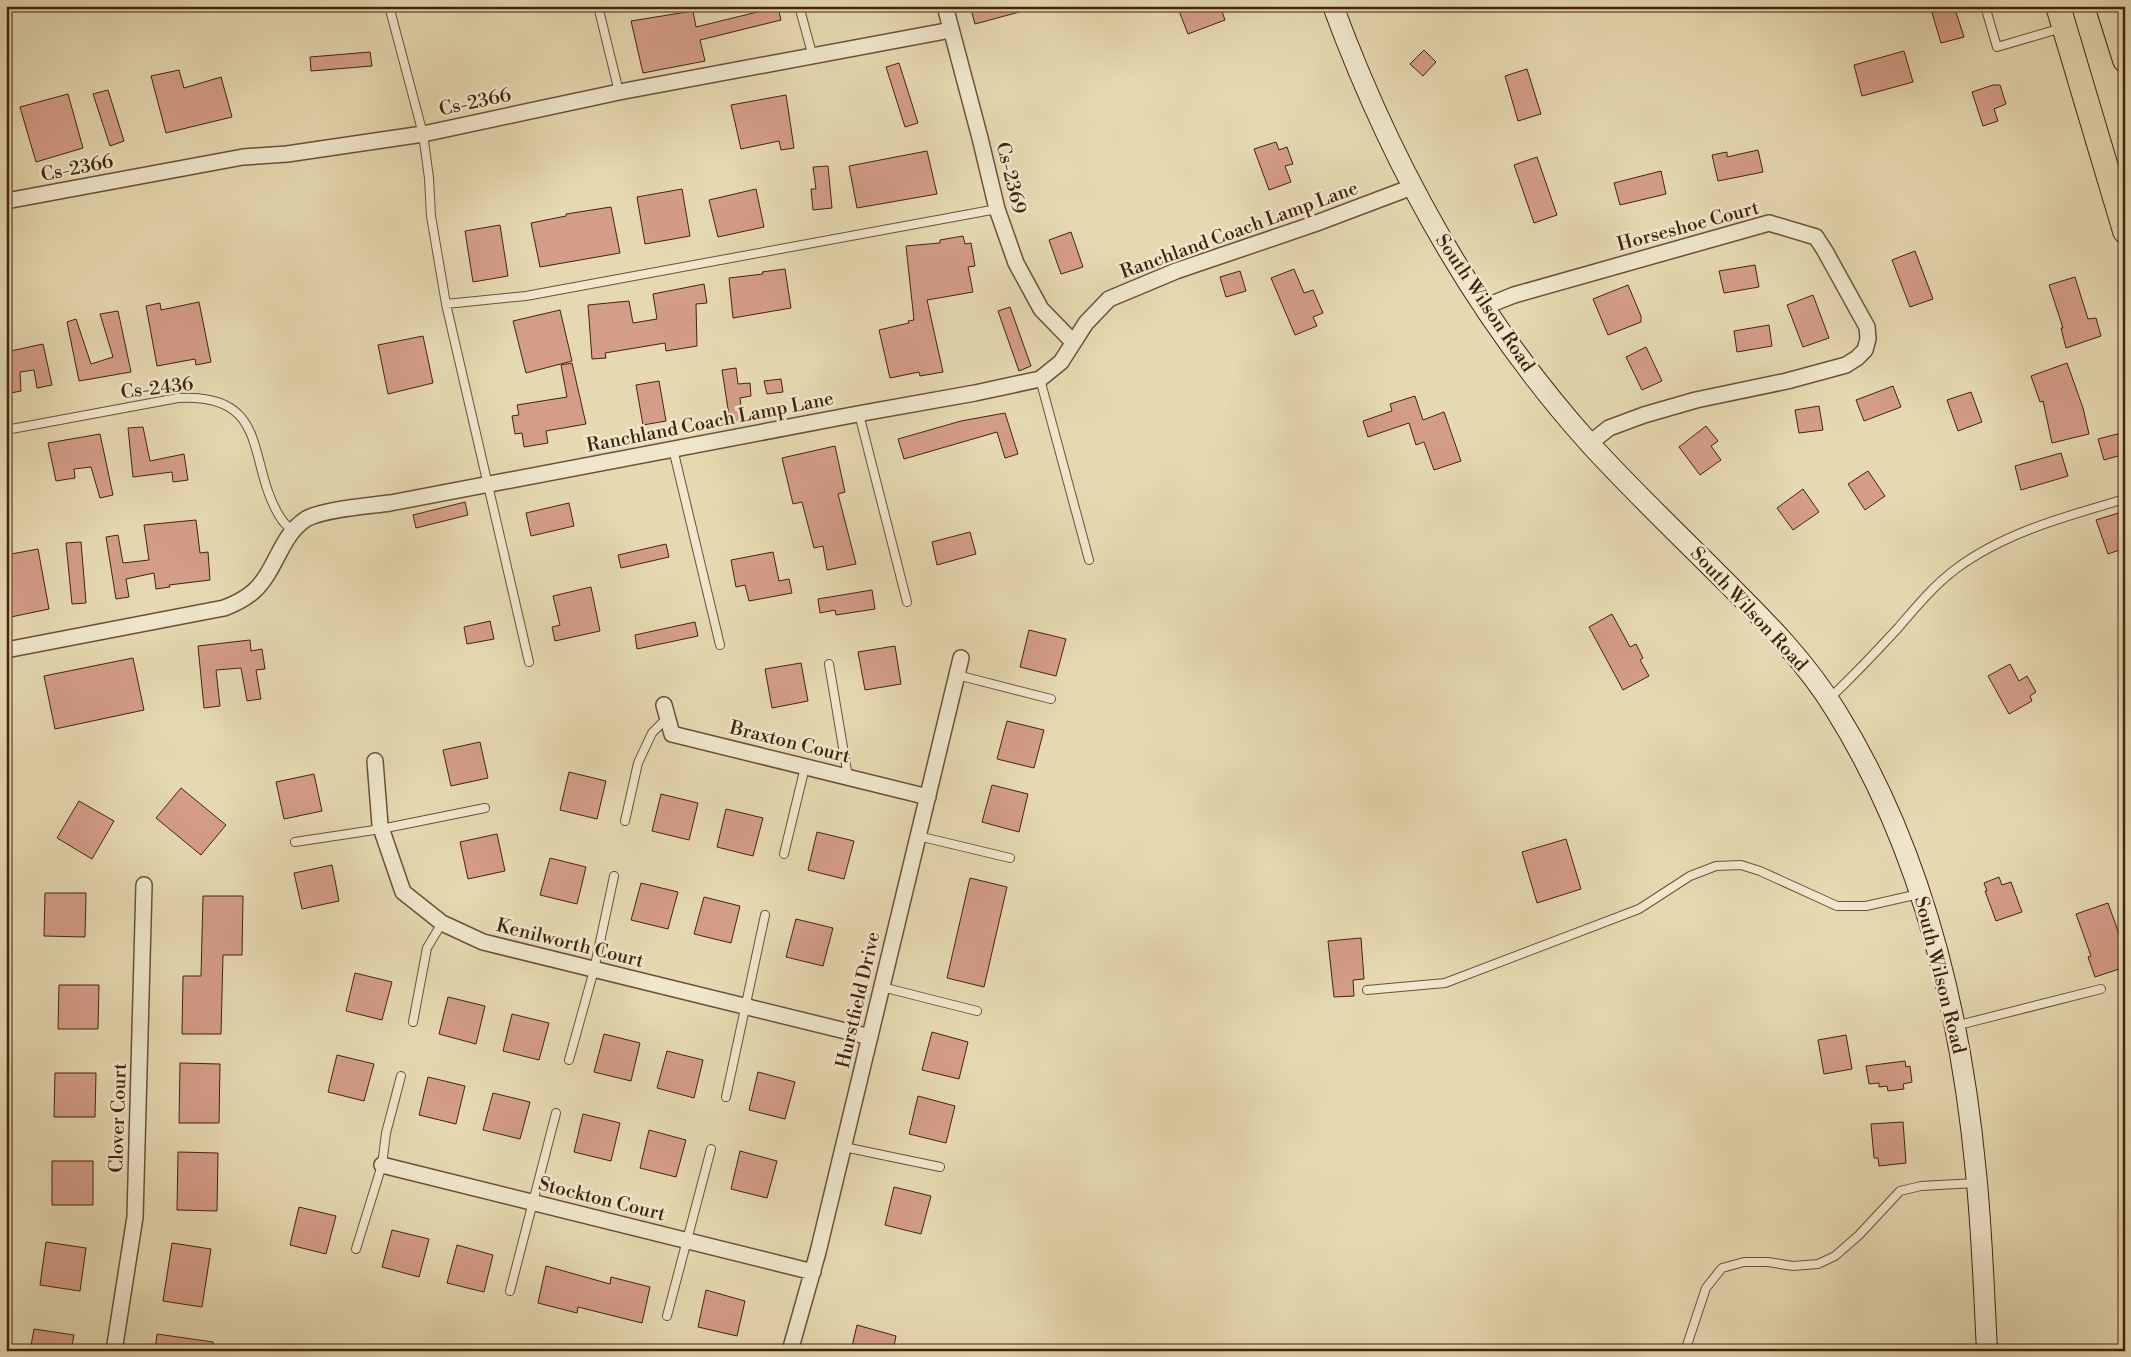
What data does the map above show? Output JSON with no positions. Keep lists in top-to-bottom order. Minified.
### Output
{"streets":{"main road":["South Wilson Road"],"street":["Cs-2366","Cs-2369","Horseshoe Court","Ranchland Coach Lamp Lane","Braxton Court","Kenilworth Court","Hurstfield Drive","Clover Court","Stockton Court"],"lane":["Cs-2436"]},"crossings":[["Cs-2366","Cs-2369"],["Cs-2369","Ranchland Coach Lamp Lane"],["Horseshoe Court","South Wilson Road"],["Ranchland Coach Lamp Lane","South Wilson Road"],["Ranchland Coach Lamp Lane","Cs-2436"],["Braxton Court","Hurstfield Drive"],["Kenilworth Court","Hurstfield Drive"],["Hurstfield Drive","Stockton Court"]]}
